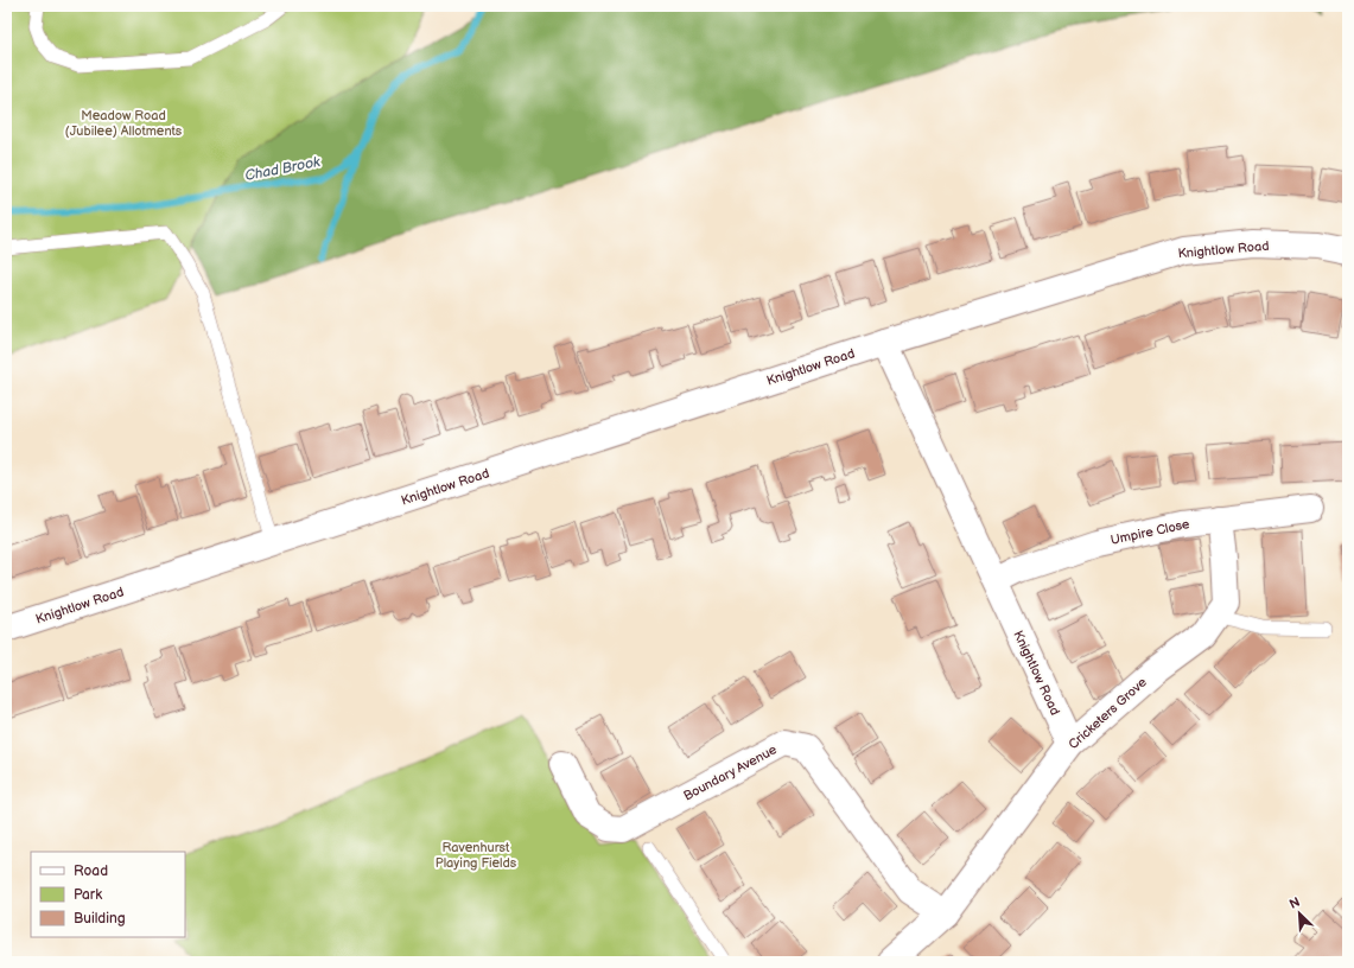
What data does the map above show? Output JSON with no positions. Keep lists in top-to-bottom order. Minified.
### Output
{"streets":{"street":["Knightlow Road","Umpire Close","Cricketers Grove","Boundary Avenue"]},"crossings":[["Knightlow Road","Umpire Close"],["Knightlow Road","Cricketers Grove"],["Umpire Close","Cricketers Grove"],["Cricketers Grove","Boundary Avenue"]],"water":["Chad Brook"],"parks":["Meadow Road (Jubilee) Allotments","Ravenhurst Playing Fields"],"legend":["Road","Park","Building"],"north":"top left"}
